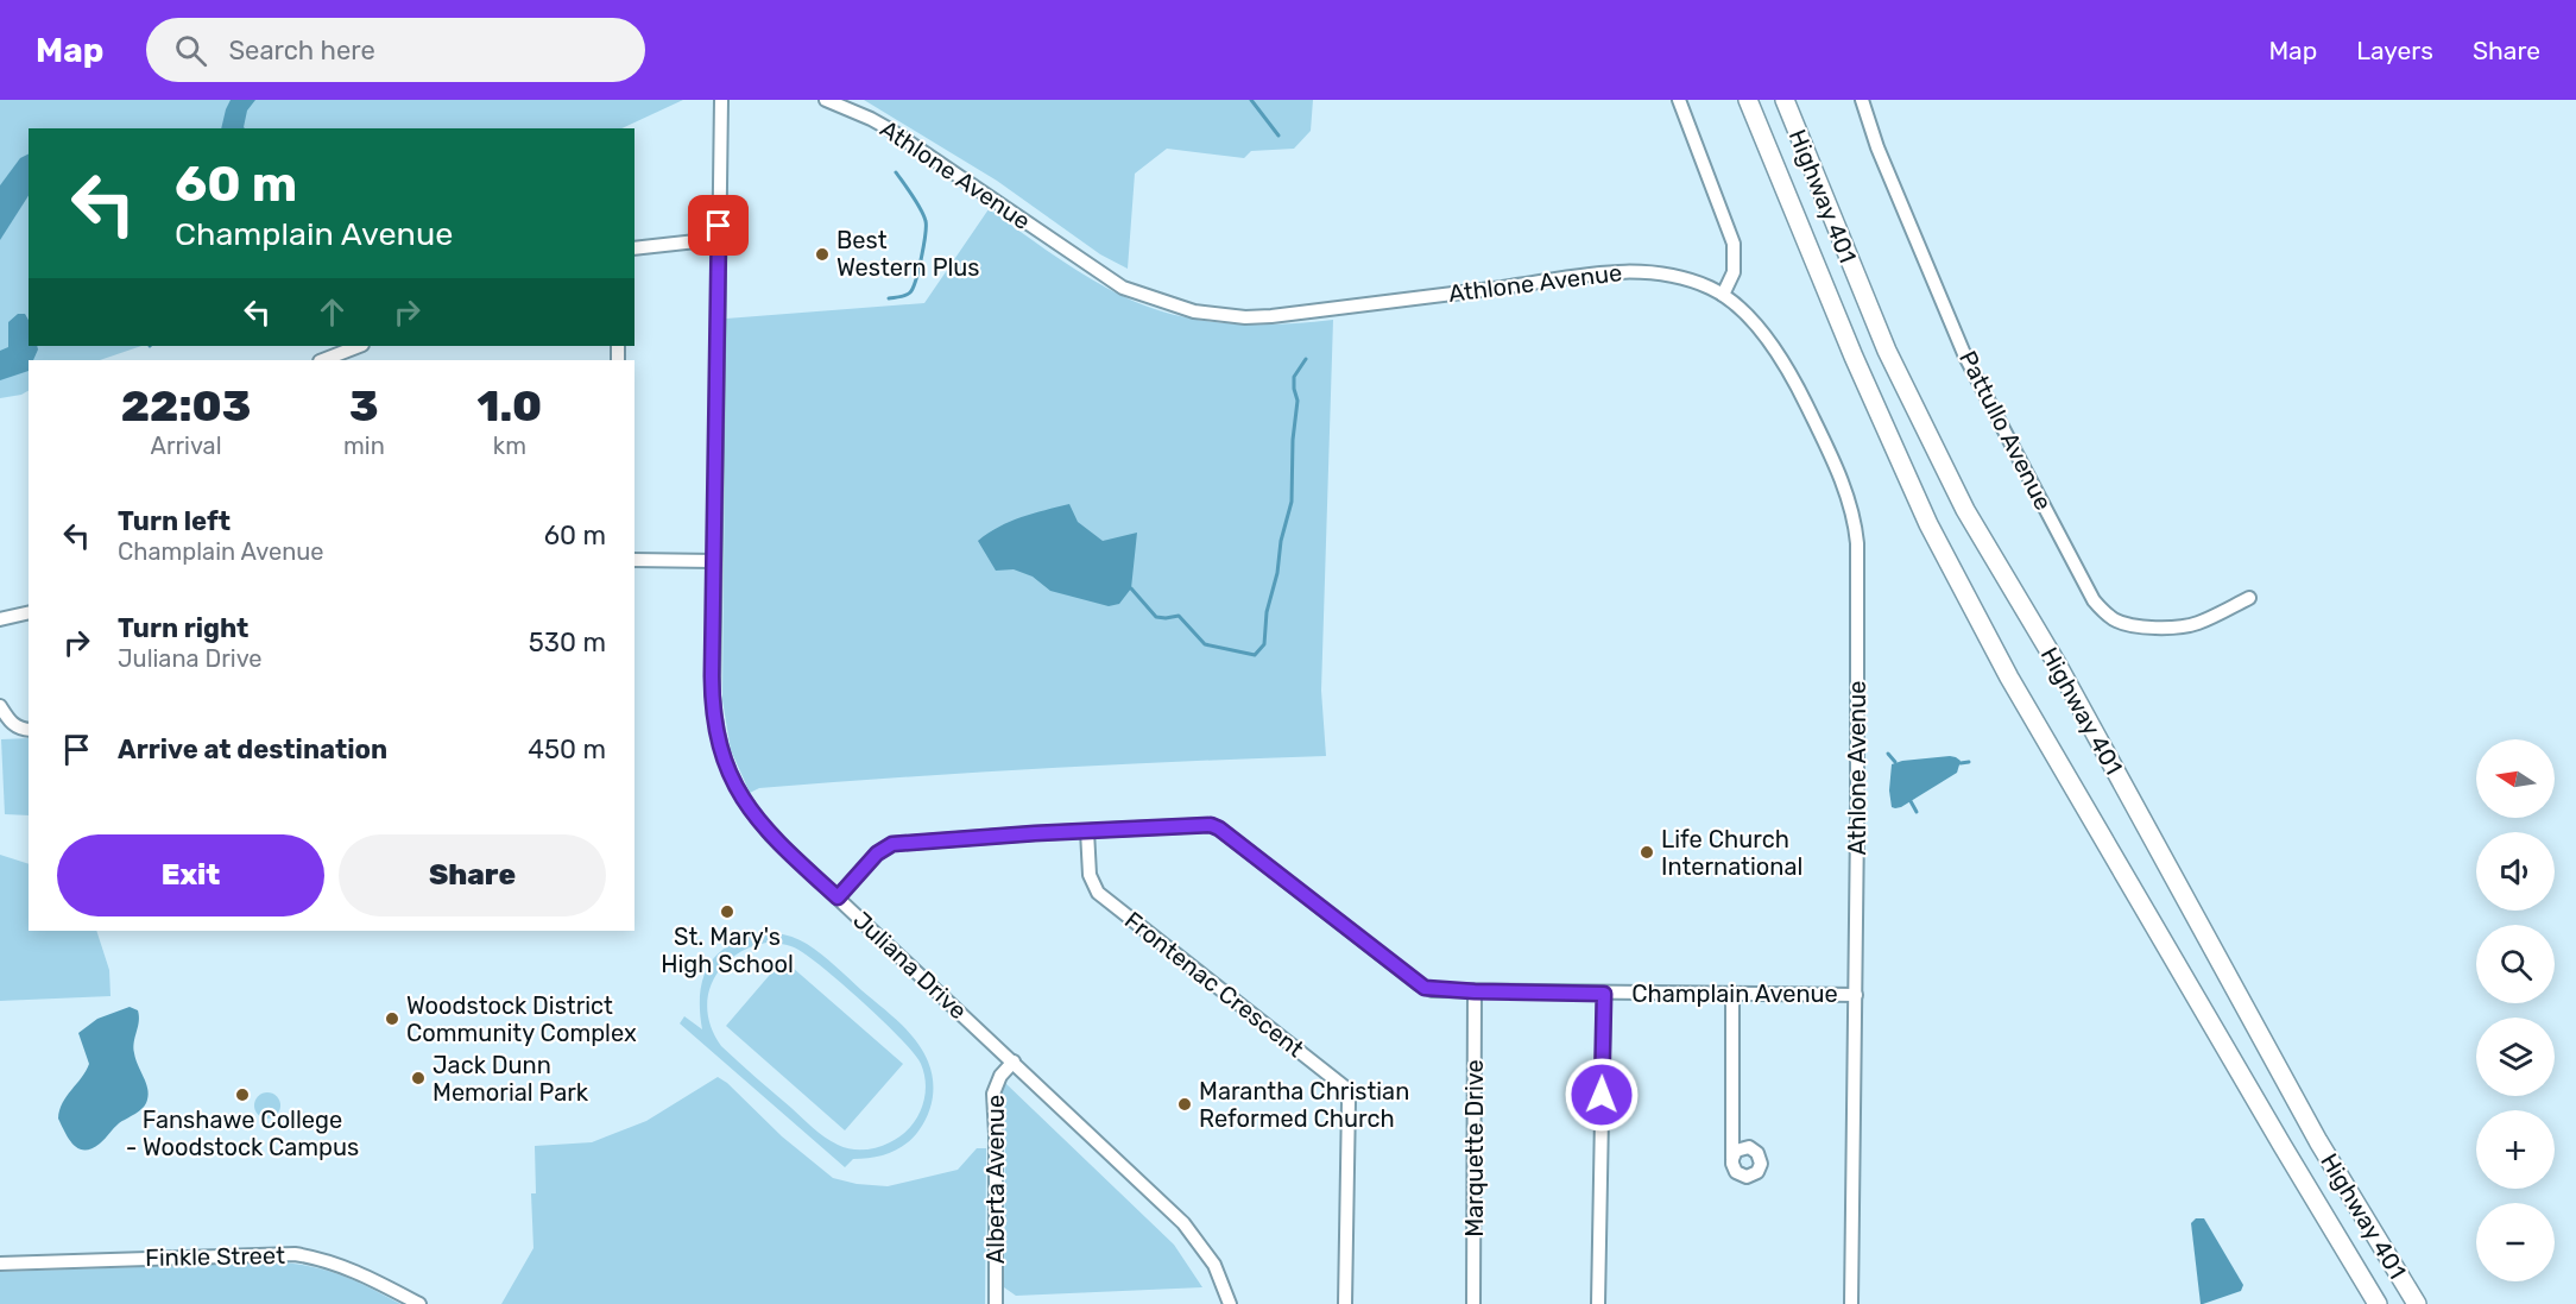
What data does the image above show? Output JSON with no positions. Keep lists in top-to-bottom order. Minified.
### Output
{"streets":{"highway":["Highway 401"],"street":["Athlone Avenue","Pattullo Avenue","Juliana Drive","Frontenac Crescent","Champlain Avenue","Marquette Drive","Alberta Avenue","Finkle Street"]},"crossings":[["Athlone Avenue","Champlain Avenue"],["Juliana Drive","Champlain Avenue"],["Juliana Drive","Alberta Avenue"],["Frontenac Crescent","Champlain Avenue"],["Champlain Avenue","Marquette Drive"]],"places":["Best Western Plus","Life Church International","St. Mary's High School","Woodstock District Community Complex","Jack Dunn Memorial Park","Fanshawe College - Woodstock Campus","Marantha Christian Reformed Church"],"north":"left","page":{"header":"Map","search":"Search here","nav":["Map","Layers","Share"],"turn":["60 m","Champlain Avenue"],"eta":["22:03","Arrival","3","min","1.0","km"],"list":[{"name":"Turn left","note":"Champlain Avenue","value":"60 m"},{"name":"Turn right","note":"Juliana Drive","value":"530 m"},{"name":"Arrive at destination","value":"450 m"}],"map_buttons":["+","−"],"buttons":["Exit","Share"]}}
